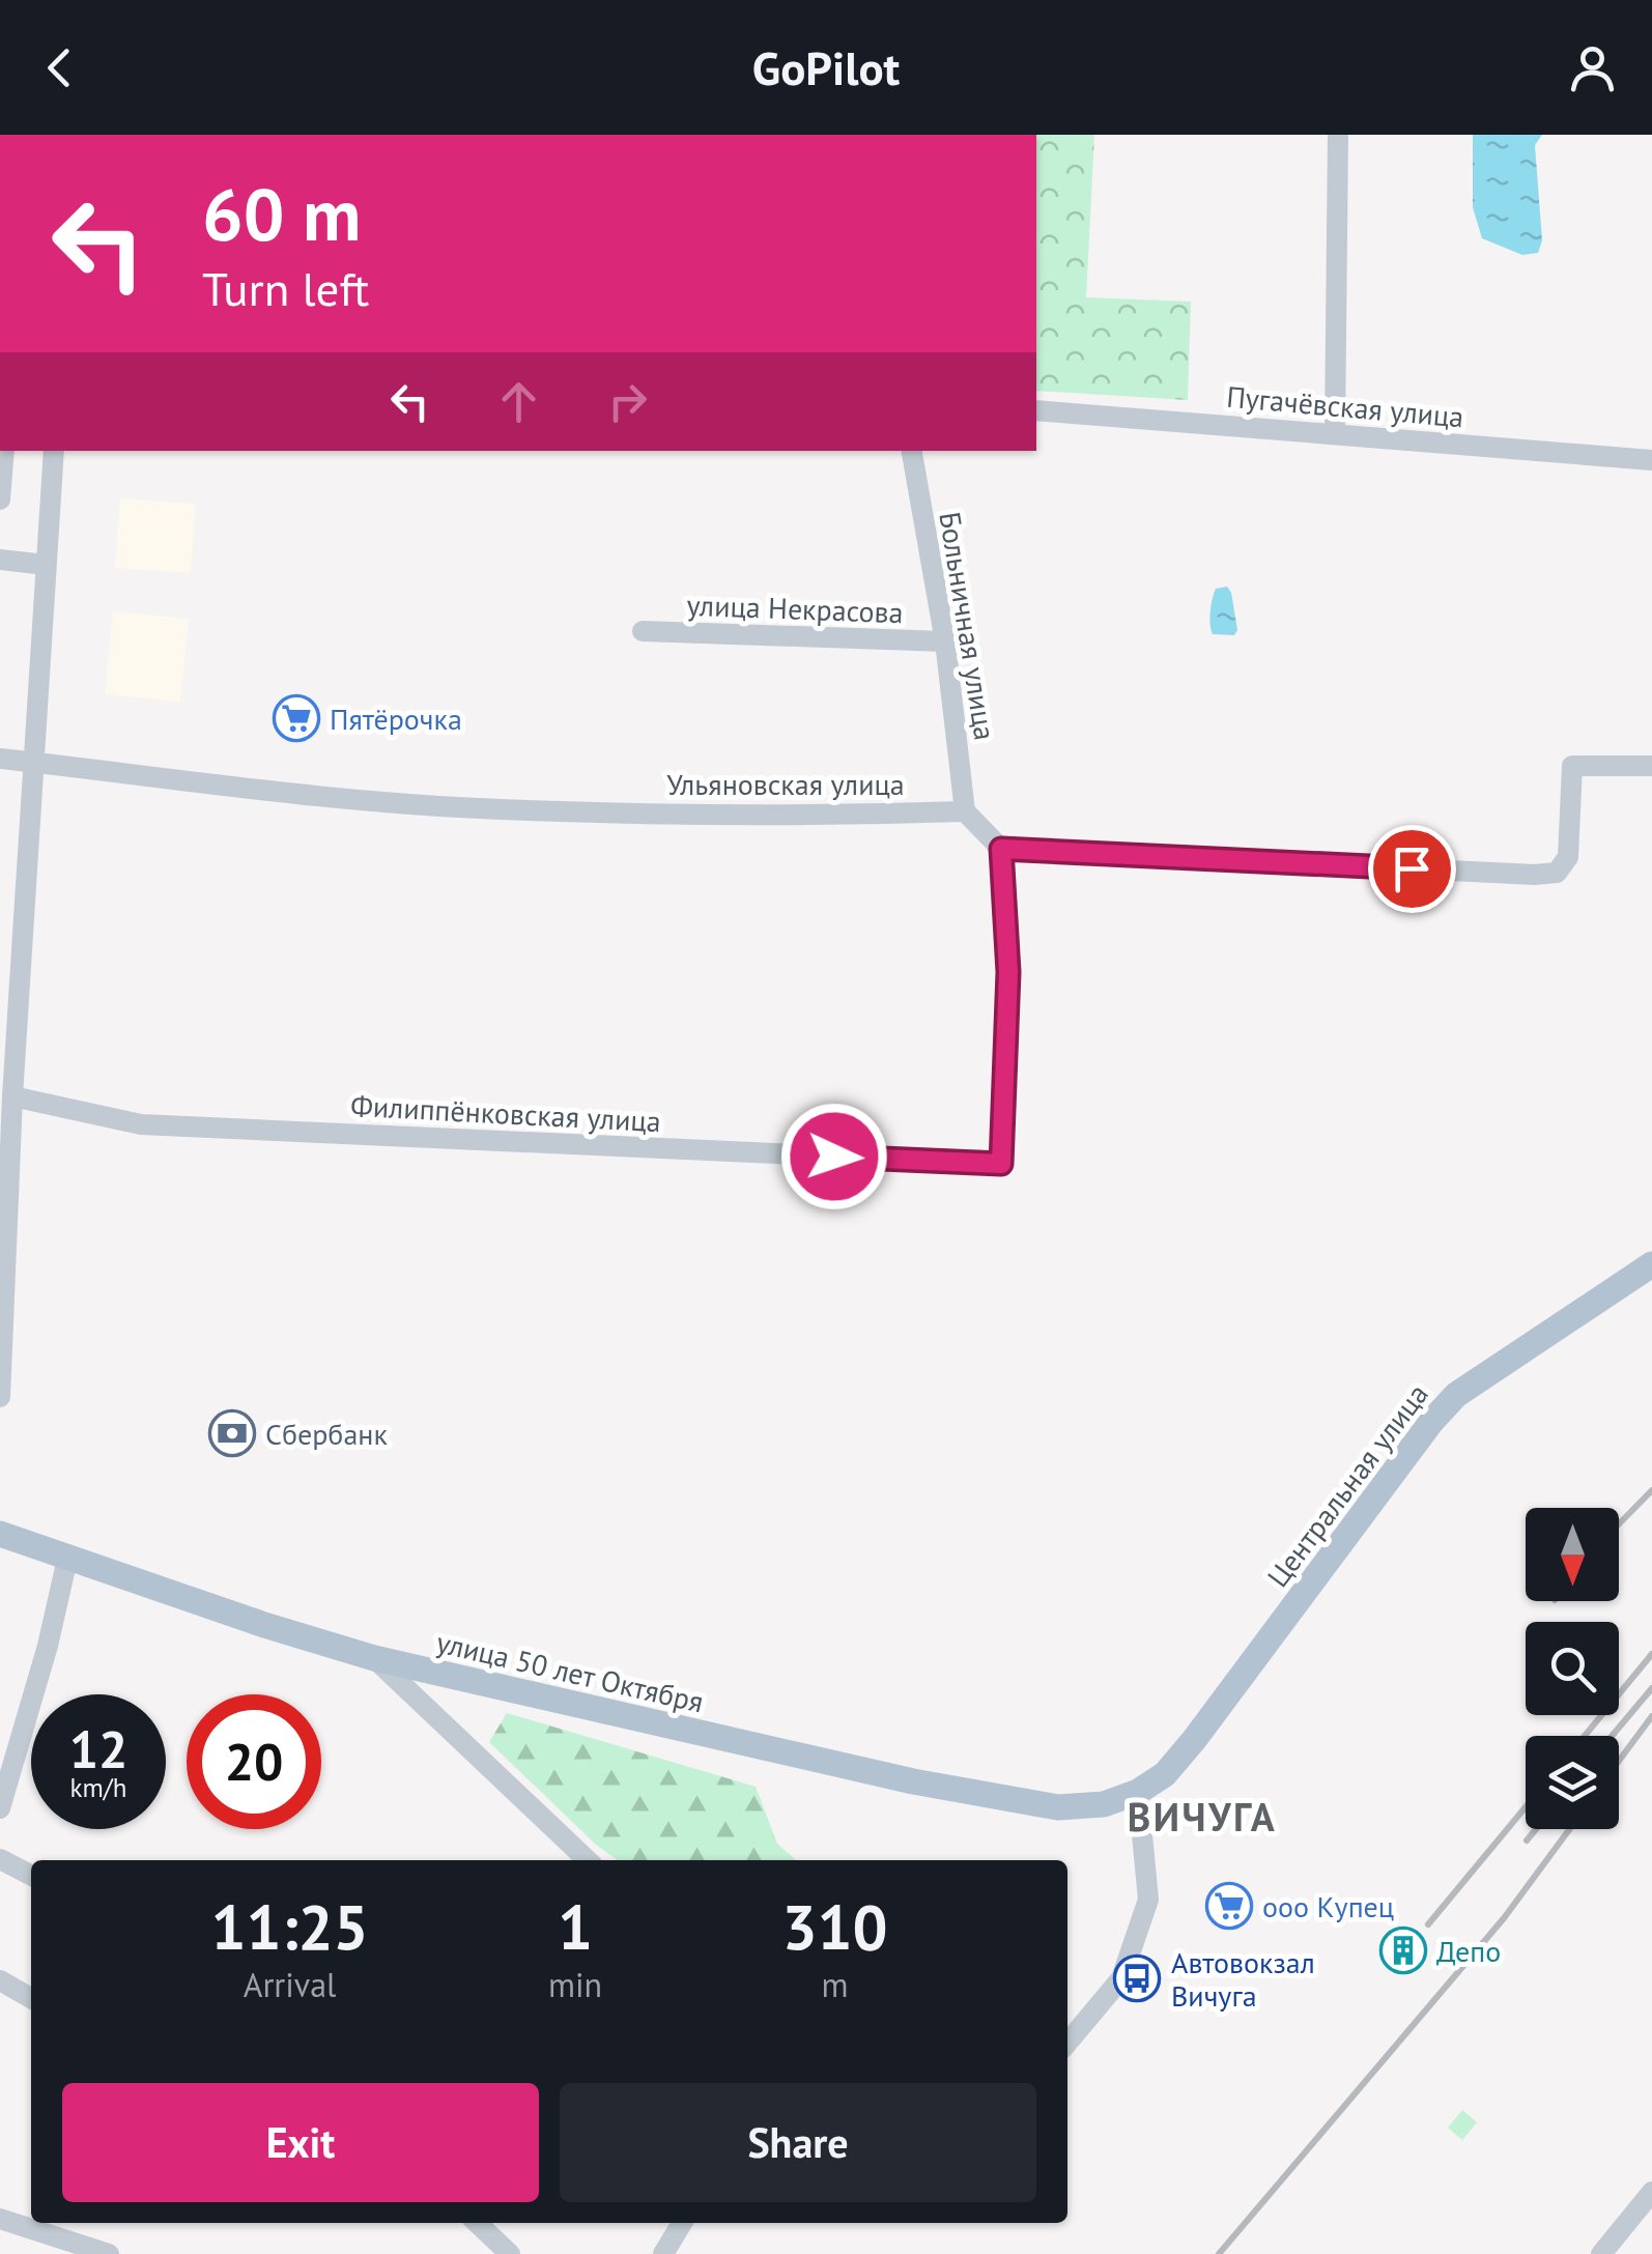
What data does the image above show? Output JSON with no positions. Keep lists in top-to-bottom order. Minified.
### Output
{"streets":{"main road":["Центральная улица","улица 50 лет Октября"],"street":["Пугачёвская улица","улица Некрасова","Больничная улица","Ульяновская улица","Филиппёнковская улица"]},"crossings":[["улица Некрасова","Больничная улица"],["Больничная улица","Ульяновская улица"],["Центральная улица","улица 50 лет Октября"]],"districts":["ВИЧУГА"],"places":{"supermarket":["Пятёрочка","ооо Купец"],"bank":["Сбербанк"],"building":["Депо"],"bus stop":["Автовокзал Вичуга"]},"north":"bottom","page":{"header":"GoPilot","turn":["60 m","Turn left"],"speed":"12 km/h","limit":"20","eta":["11:25","Arrival","1","min","310","m"],"buttons":["Exit","Share"]}}
